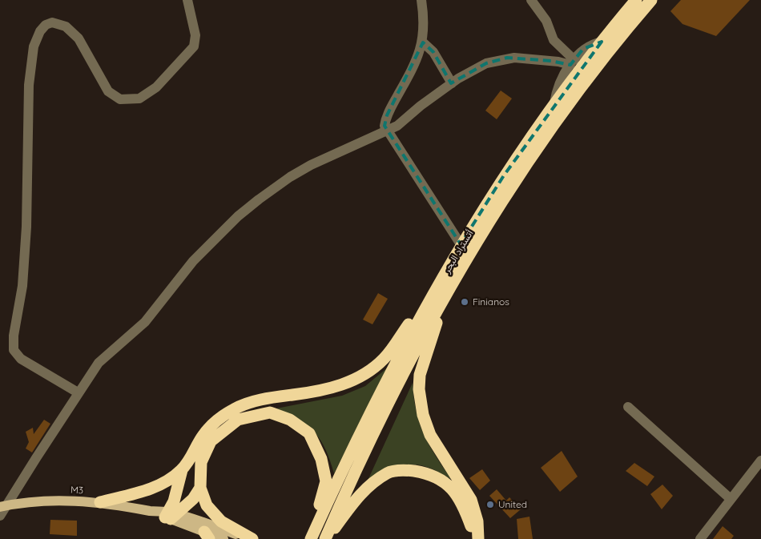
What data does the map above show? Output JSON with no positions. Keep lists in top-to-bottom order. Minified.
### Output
{"streets":{"highway":["أتستراد البحر"],"main road":["M3"]},"places":["Finianos","United"]}
